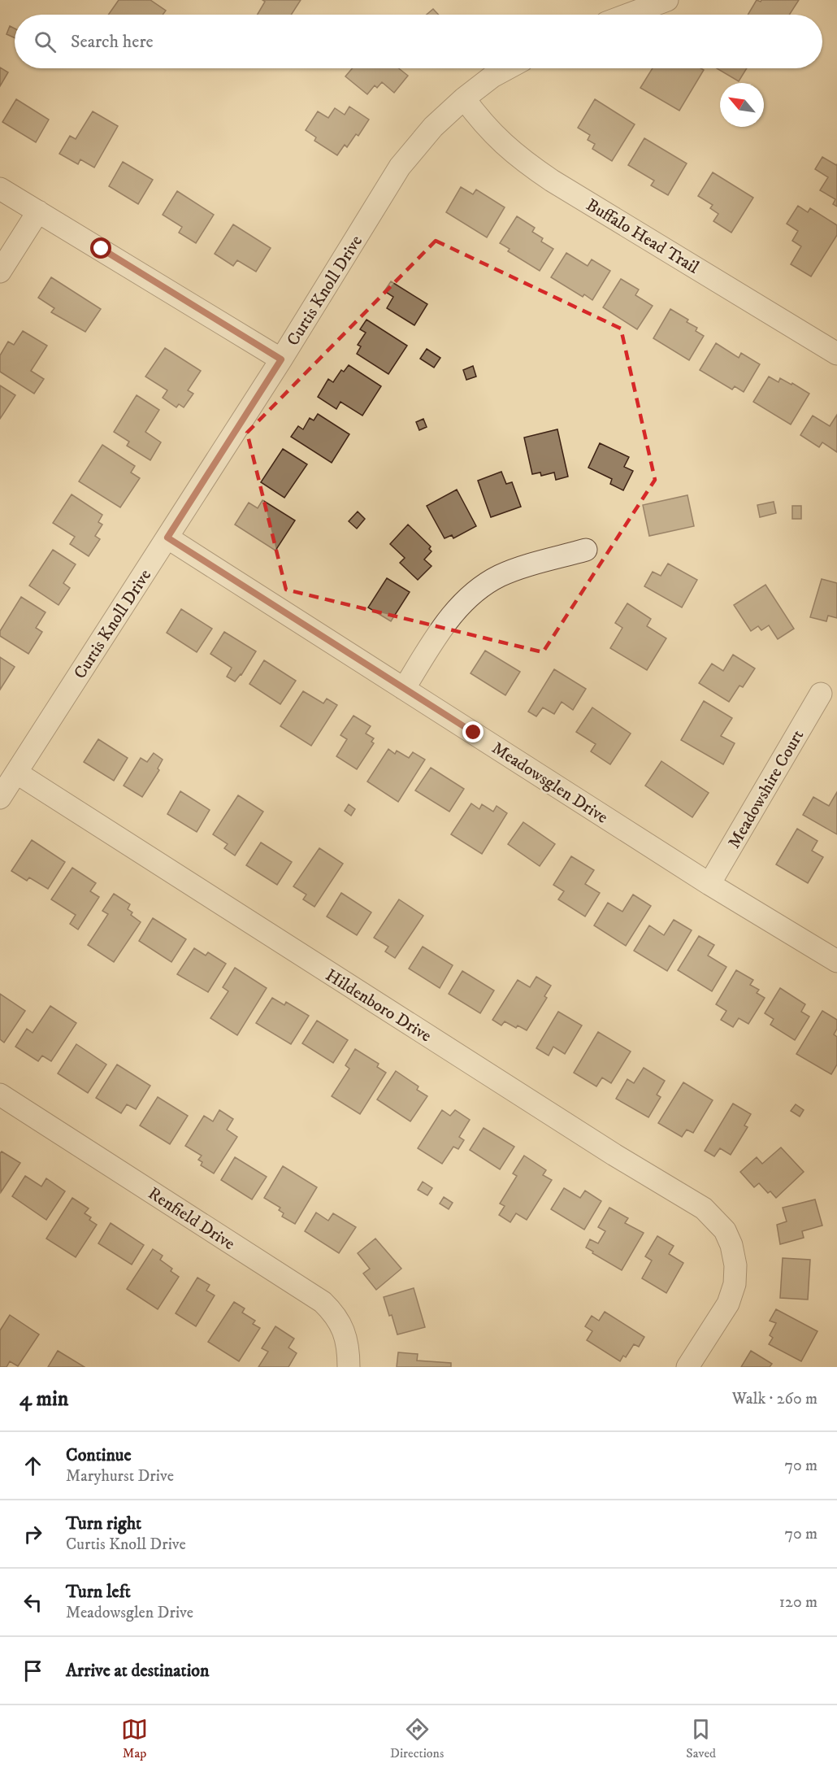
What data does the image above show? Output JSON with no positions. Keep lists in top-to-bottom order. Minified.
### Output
{"streets":{"street":["Buffalo Head Trail","Curtis Knoll Drive","Meadowsglen Drive","Meadowshire Court","Hildenboro Drive","Renfield Drive"]},"crossings":[["Buffalo Head Trail","Curtis Knoll Drive"],["Curtis Knoll Drive","Meadowsglen Drive"],["Curtis Knoll Drive","Hildenboro Drive"],["Meadowsglen Drive","Meadowshire Court"]],"north":"top left","page":{"search":"Search here","heading":["4 min","Walk · 260 m"],"list":[["Continue","Maryhurst Drive","70 m"],["Turn right","Curtis Knoll Drive","70 m"],["Turn left","Meadowsglen Drive","120 m"],"Arrive at destination"],"nav":["Map","Directions","Saved"]}}
